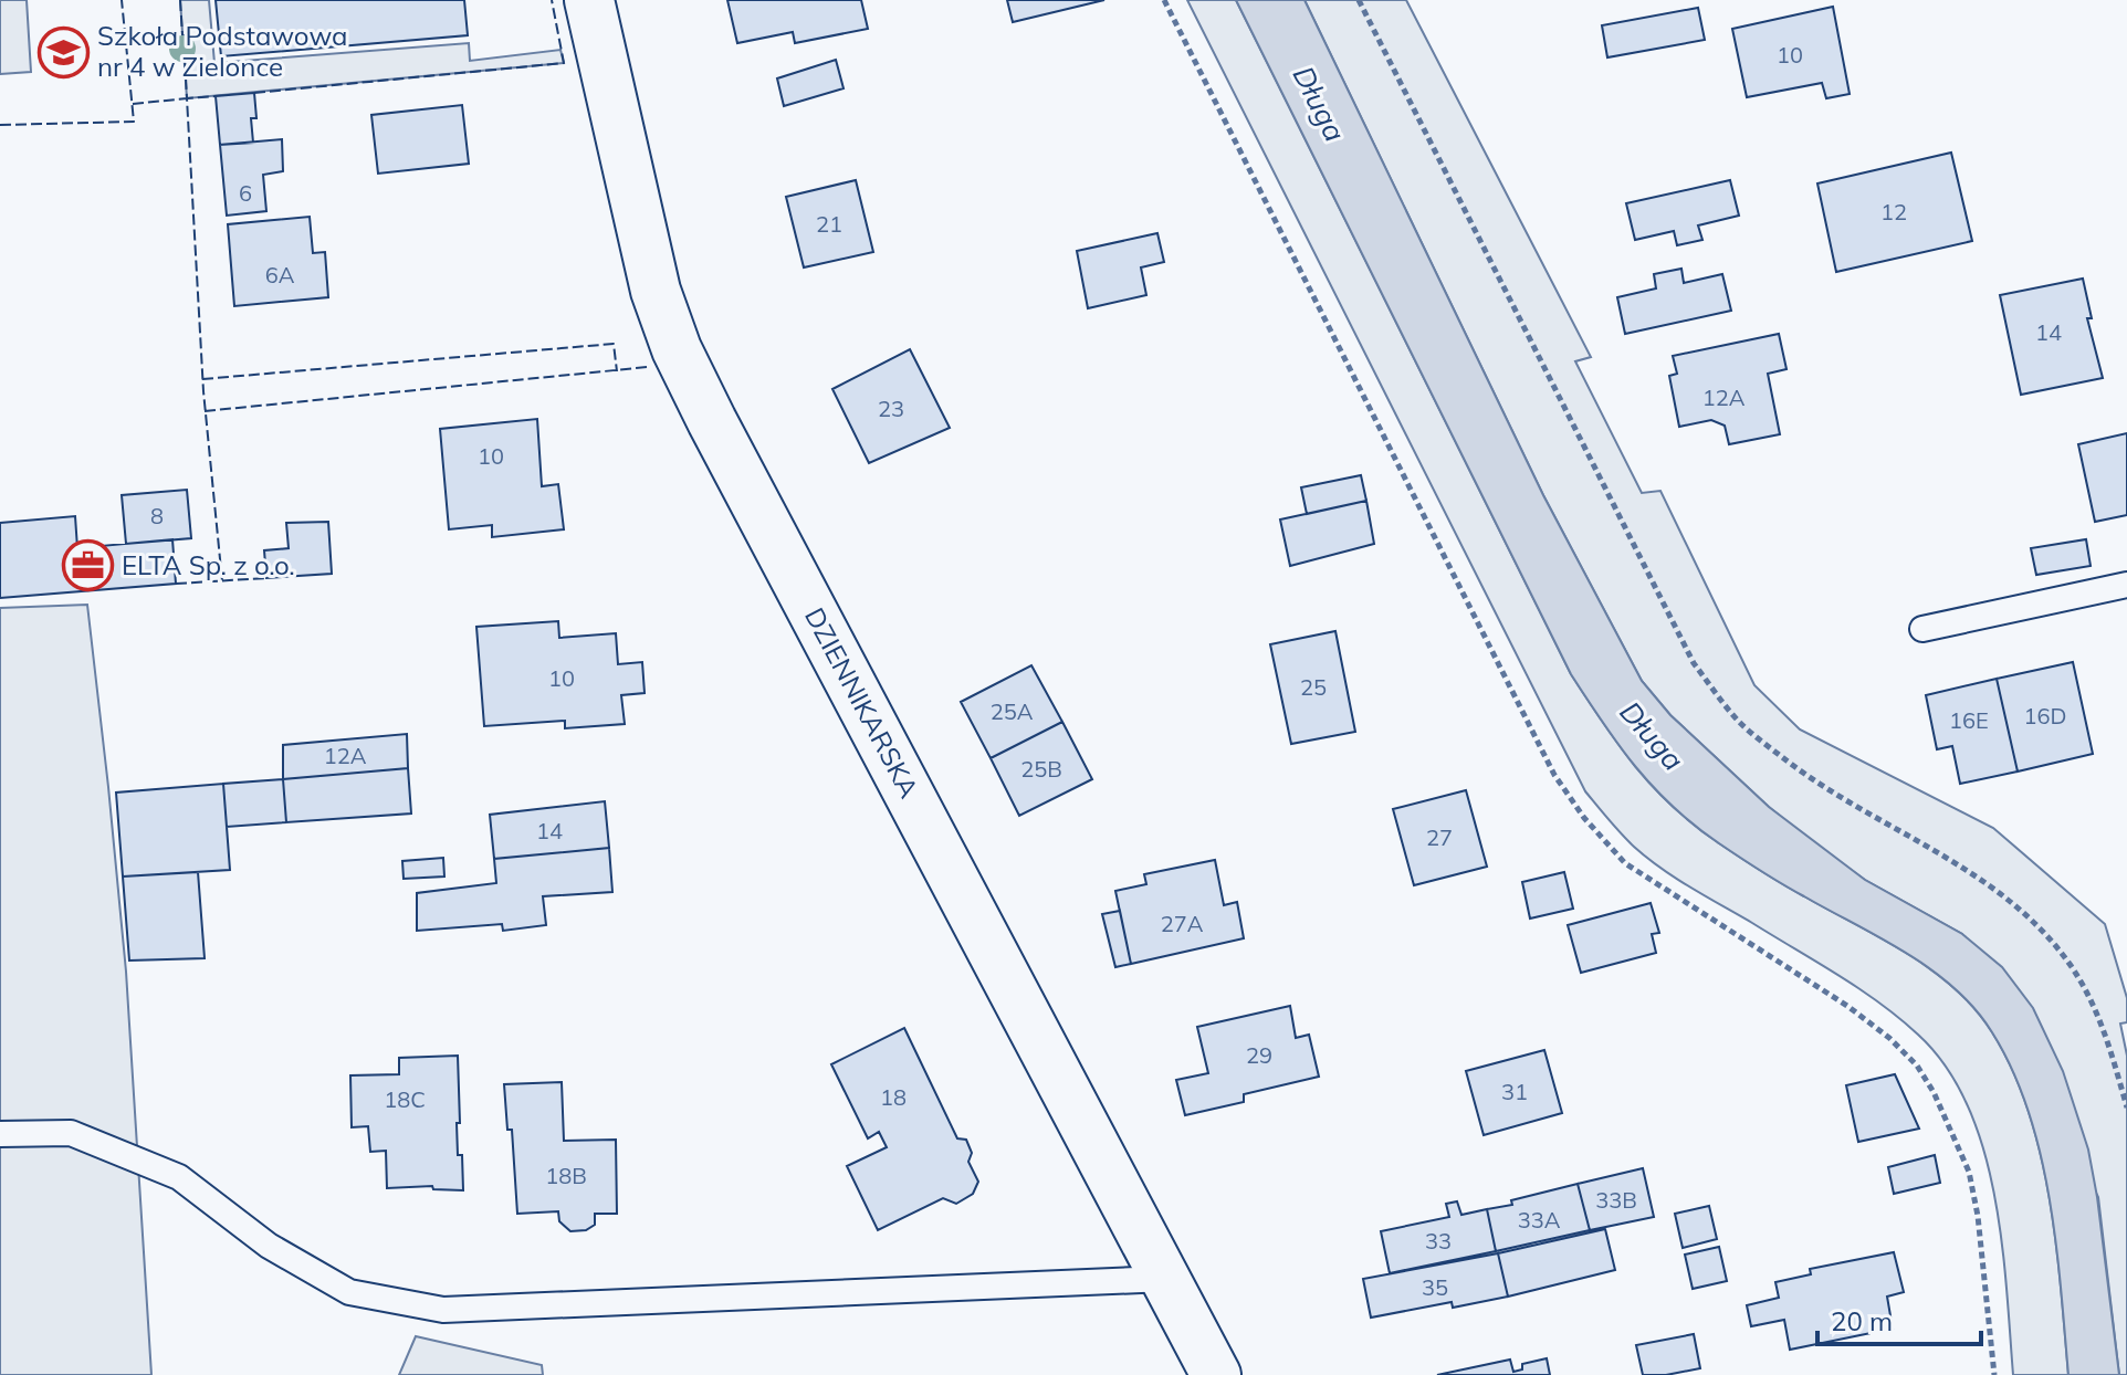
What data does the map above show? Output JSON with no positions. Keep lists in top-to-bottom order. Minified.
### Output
{"streets":{"street":["DZIENNIKARSKA"]},"water":["Długa"],"places":{"school or university":["Szkoła Podstawowa nr 4 w Zielonce"],"office":["ELTA Sp. z o.o."]},"house_numbers":["10","6","12","21","6A","14","12A","23","10","8","10","25","25A","16D","16E","12A","25B","14","27","27A","29","31","18","18C","18B","33B","33A","33","35"],"scale_bar":"20 m"}
